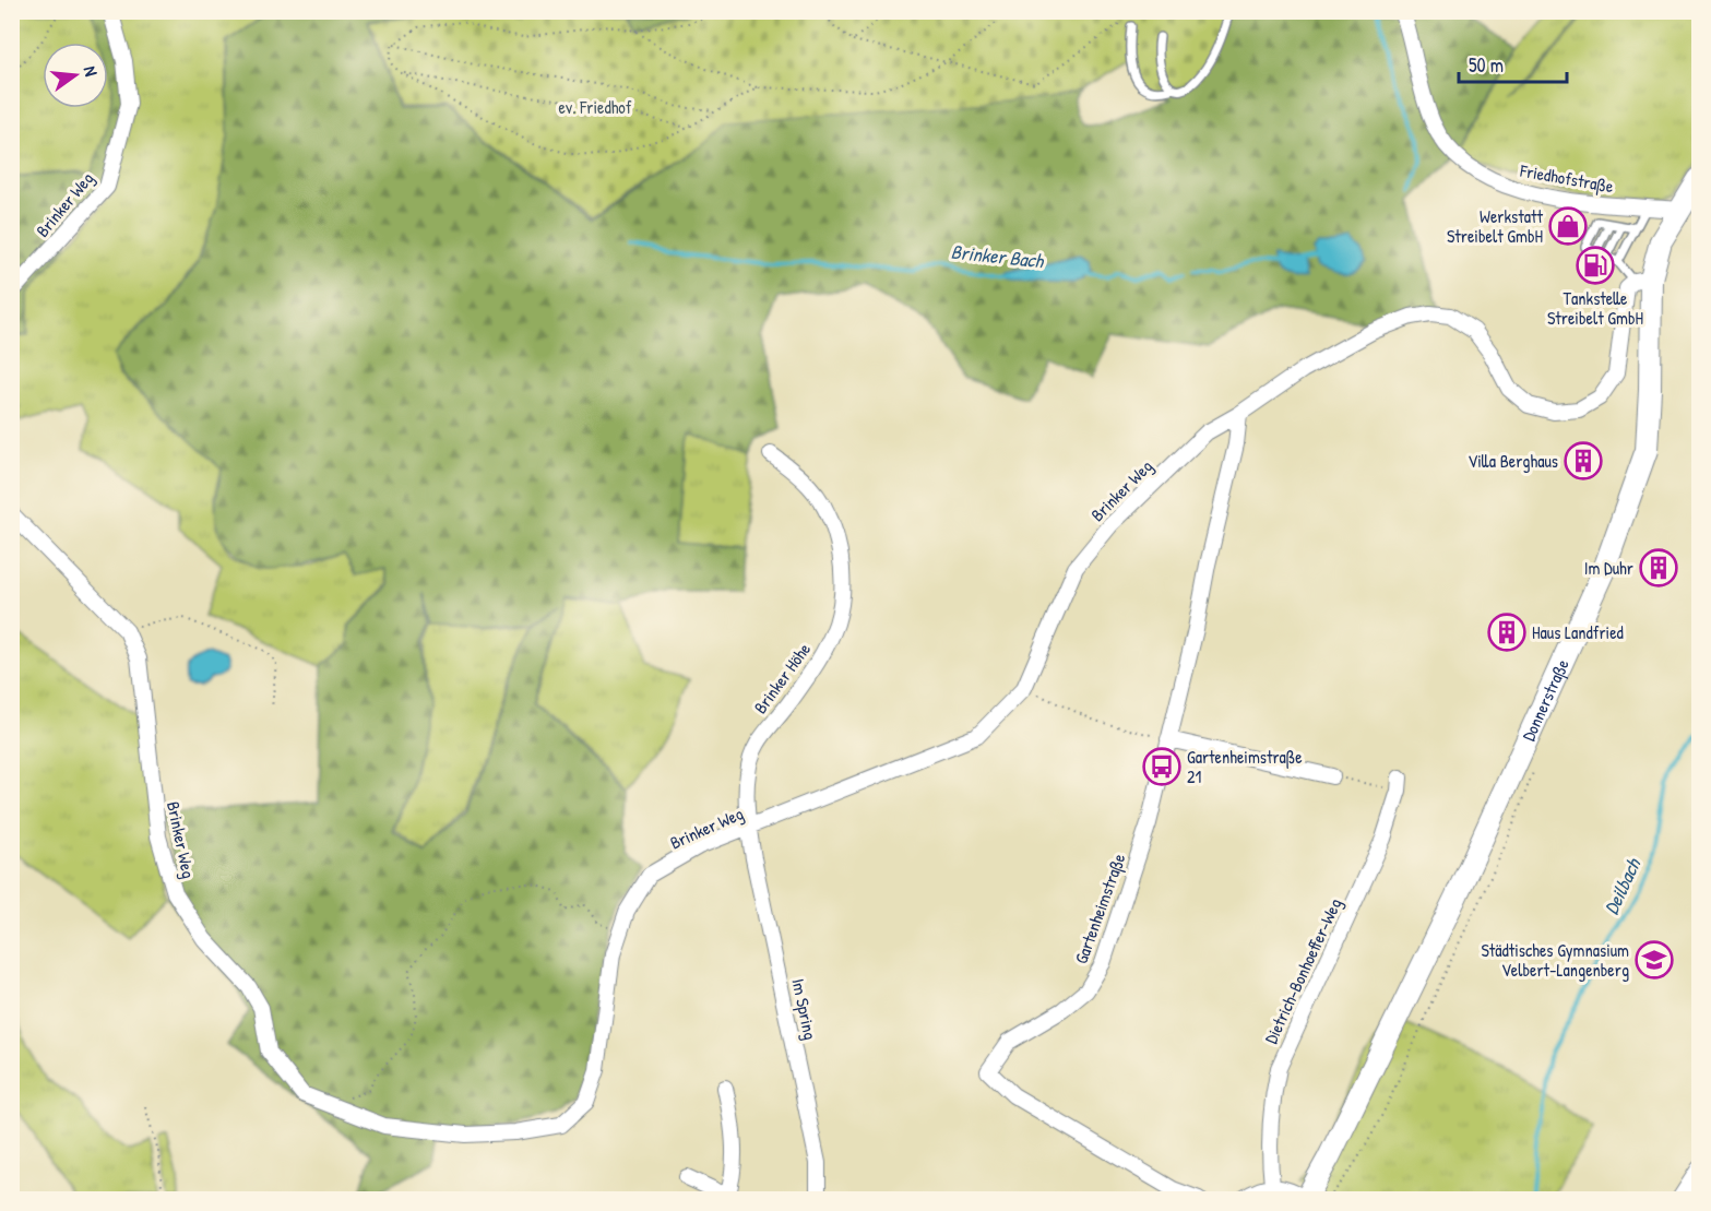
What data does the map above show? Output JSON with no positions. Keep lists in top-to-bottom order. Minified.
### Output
{"streets":{"main road":["Donnerstraße"],"street":["Friedhofstraße","Brinker Weg","Brinker Höhe","Gartenheimstraße","Dietrich-Bonhoeffer-Weg","Im Spring"]},"crossings":[["Friedhofstraße","Donnerstraße"],["Brinker Weg","Brinker Höhe"],["Brinker Weg","Donnerstraße"],["Brinker Weg","Gartenheimstraße"],["Brinker Weg","Im Spring"],["Brinker Höhe","Im Spring"]],"water":["Brinker Bach","Deilbach"],"parks":["ev. Friedhof"],"places":{"shop":["Werkstatt Streibelt GmbH"],"fuel station":["Tankstelle Streibelt GmbH"],"building":["Villa Berghaus","Im Duhr","Haus Landfried"],"bus stop":["Gartenheimstraße 21"],"school or university":["Städtisches Gymnasium Velbert-Langenberg"]},"scale_bar":"50 m","north":"right"}
